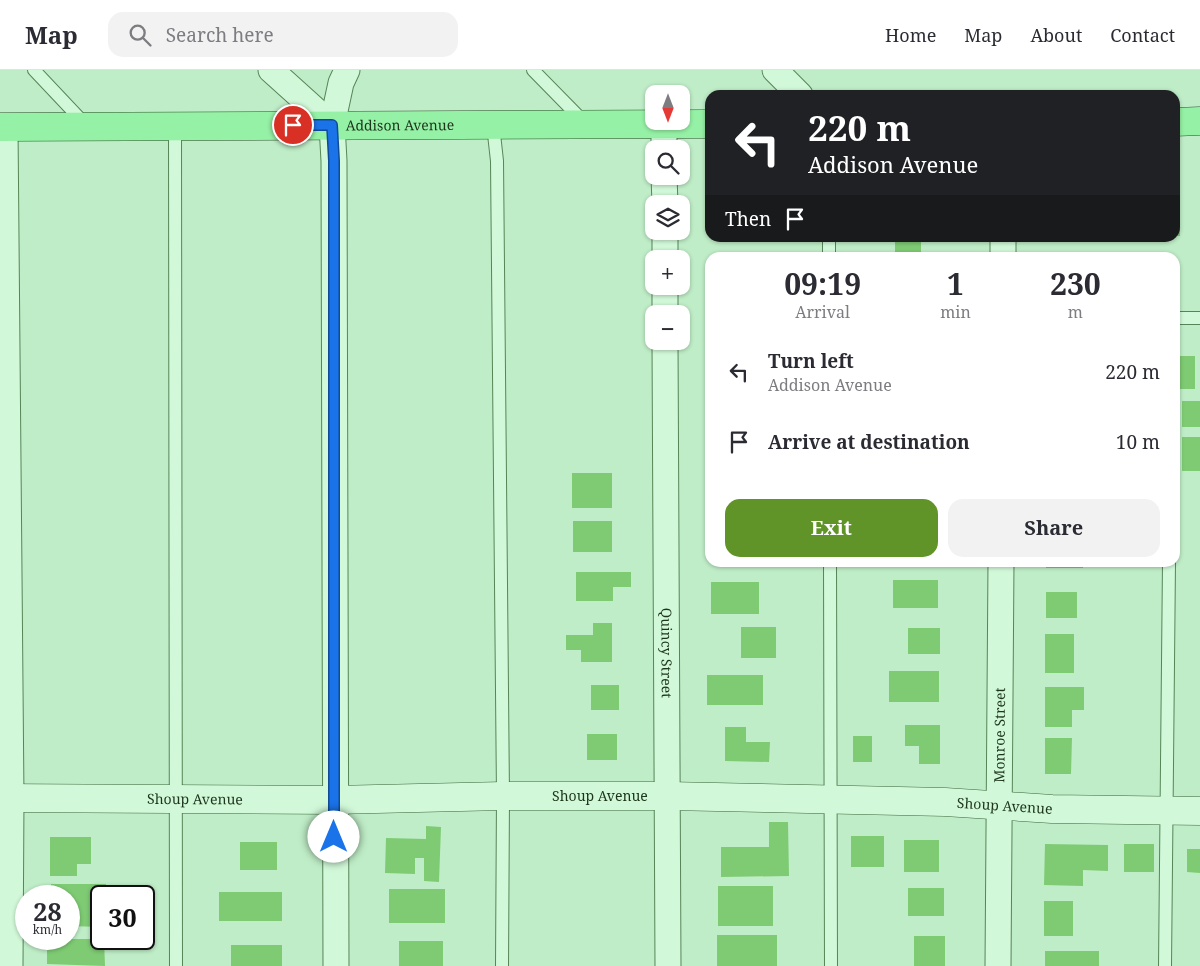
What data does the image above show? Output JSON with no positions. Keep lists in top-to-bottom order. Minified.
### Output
{"streets":{"main road":["Addison Avenue"],"street":["Quincy Street","Monroe Street","Shoup Avenue"]},"crossings":[["Quincy Street","Shoup Avenue"],["Monroe Street","Shoup Avenue"]],"north":"bottom","page":{"header":"Map","search":"Search here","nav":["Home","Map","About","Contact"],"map_buttons":["+","−"],"turn":["220 m","Addison Avenue"],"then":"Then","eta":["09:19","Arrival","1","min","230","m"],"list":[{"name":"Turn left","note":"Addison Avenue","value":"220 m"},{"name":"Arrive at destination","value":"10 m"}],"buttons":["Exit","Share"],"speed":"28 km/h","limit":"30"}}
